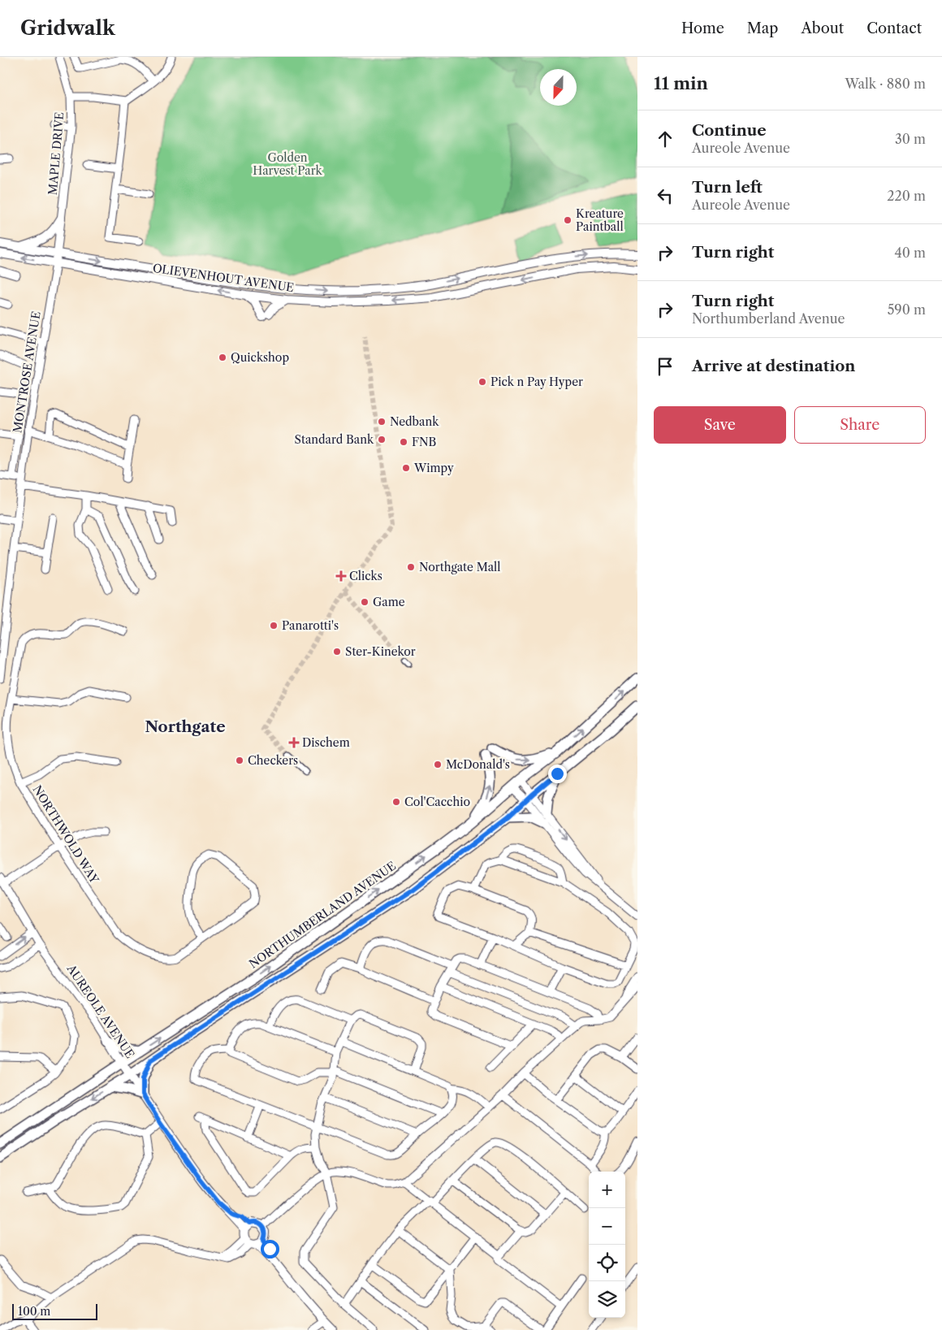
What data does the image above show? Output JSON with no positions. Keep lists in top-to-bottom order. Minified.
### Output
{"streets":{"main road":["NORTHUMBERLAND AVENUE"],"street":["MAPLE DRIVE","OLIEVENHOUT AVENUE","MONTROSE AVENUE","NORTHWOLD WAY","AUREOLE AVENUE"]},"crossings":[["MAPLE DRIVE","OLIEVENHOUT AVENUE"],["MAPLE DRIVE","MONTROSE AVENUE"],["OLIEVENHOUT AVENUE","MONTROSE AVENUE"],["NORTHUMBERLAND AVENUE","AUREOLE AVENUE"]],"districts":["Northgate"],"parks":["Golden Harvest Park"],"places":{"other":["Kreature Paintball","Quickshop","Pick n Pay Hyper","Nedbank","Standard Bank","FNB","Wimpy","Northgate Mall","Game","Panarotti's","Ster-Kinekor","Checkers","McDonald's","Col'Cacchio"],"health":["Clicks","Dischem"]},"scale_bar":"100 m","north":"bottom","page":{"header":"Gridwalk","nav":["Home","Map","About","Contact"],"heading":["11 min","Walk · 880 m"],"list":[["Continue","Aureole Avenue","30 m"],["Turn left","Aureole Avenue","220 m"],["Turn right","40 m"],["Turn right","Northumberland Avenue","590 m"],"Arrive at destination"],"buttons":["Save","Share"],"map_buttons":["+","−"],"scale":"100 m"}}
